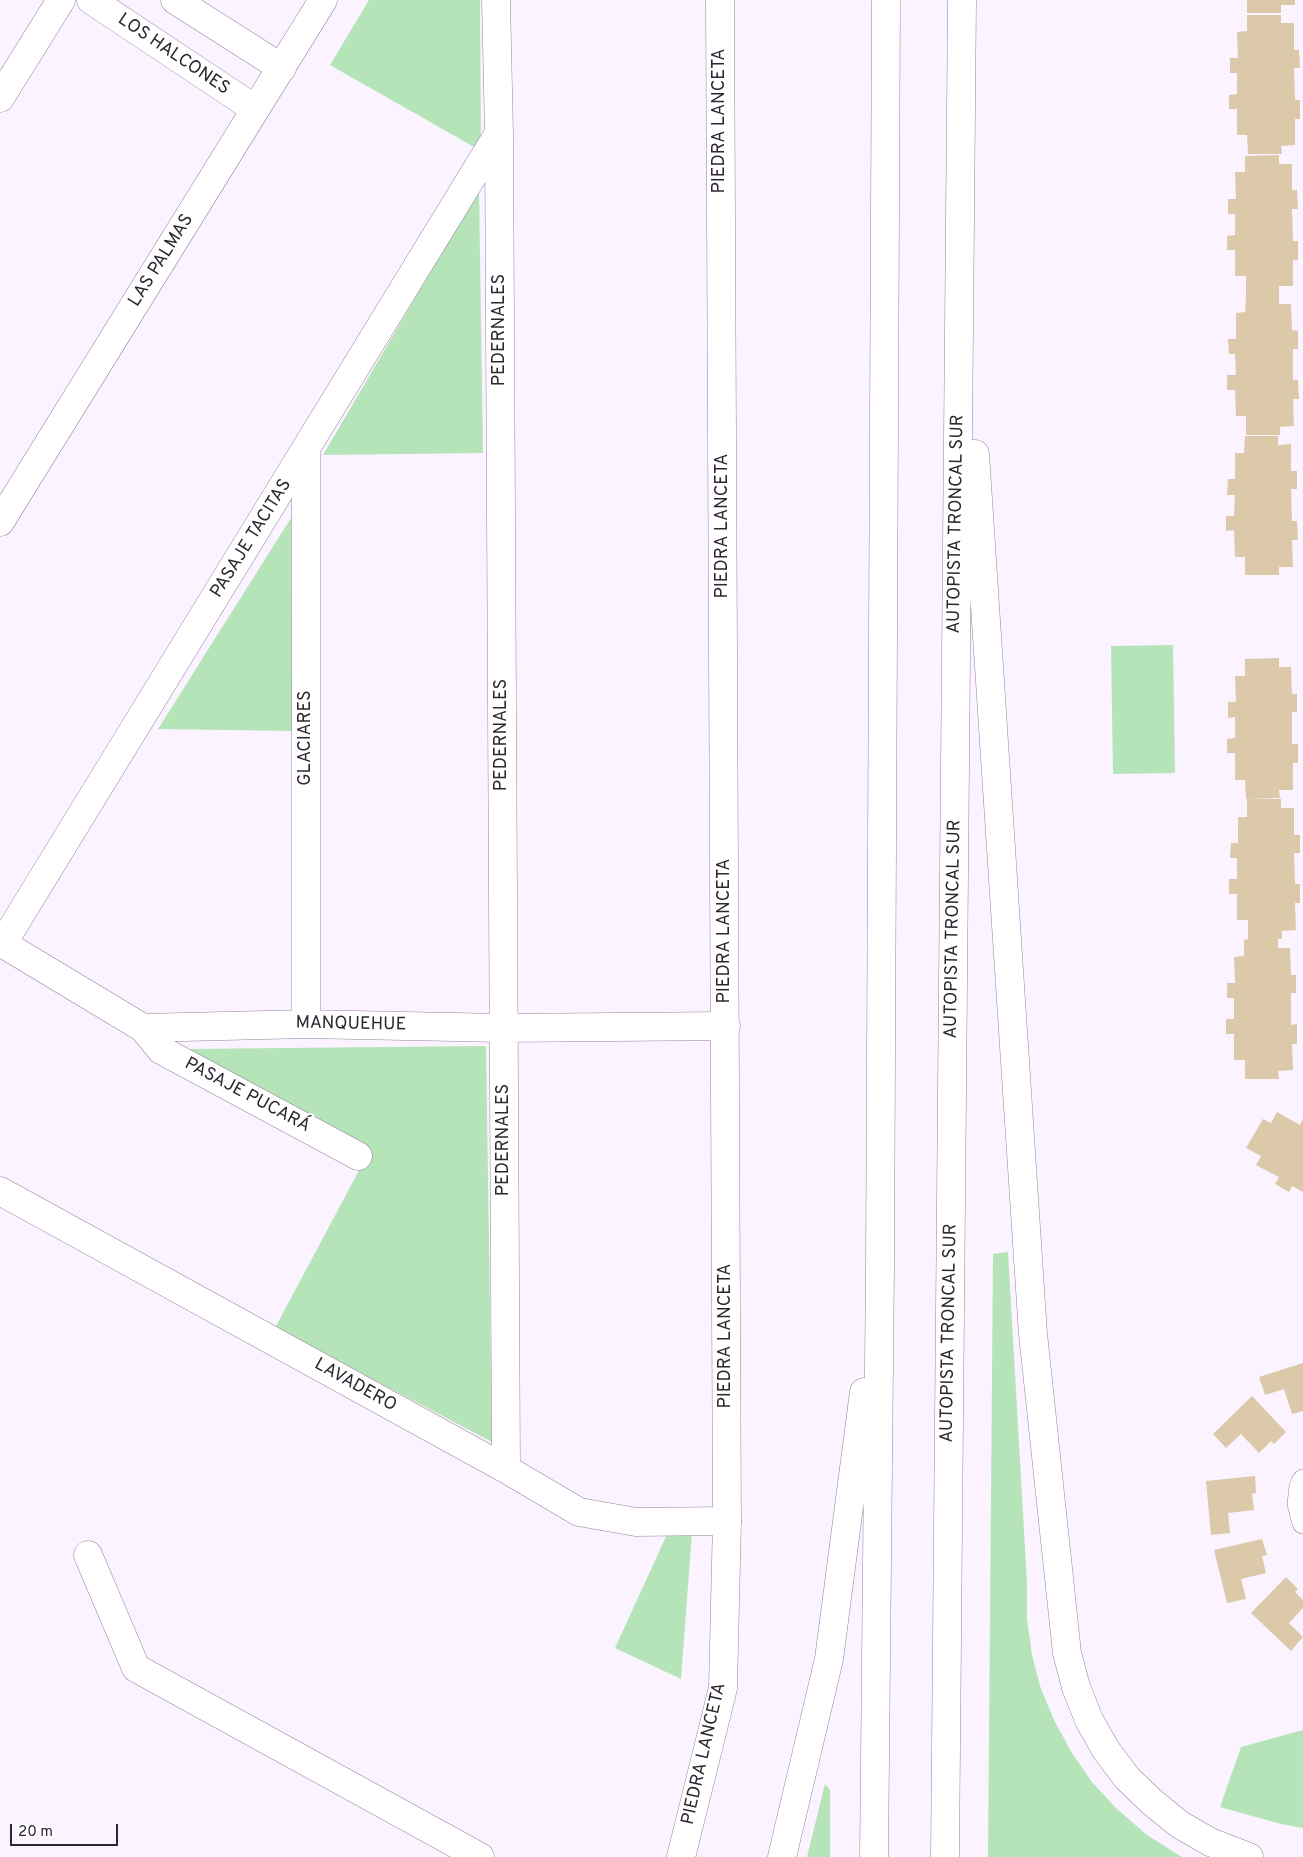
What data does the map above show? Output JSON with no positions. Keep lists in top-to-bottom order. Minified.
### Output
{"streets":{"main road":["LOS HALCONES","PIEDRA LANCETA","LAS PALMAS","PEDERNALES","AUTOPISTA TRONCAL SUR","PASAJE TACITAS","GLACIARES","MANQUEHUE","PASAJE PUCARÁ","LAVADERO"]},"crossings":[["LOS HALCONES","LAS PALMAS"],["PIEDRA LANCETA","MANQUEHUE"],["PIEDRA LANCETA","LAVADERO"],["PEDERNALES","PASAJE TACITAS"],["PEDERNALES","MANQUEHUE"],["PEDERNALES","LAVADERO"],["PASAJE TACITAS","GLACIARES"],["GLACIARES","MANQUEHUE"],["MANQUEHUE","PASAJE PUCARÁ"]],"scale_bar":"20 m"}
